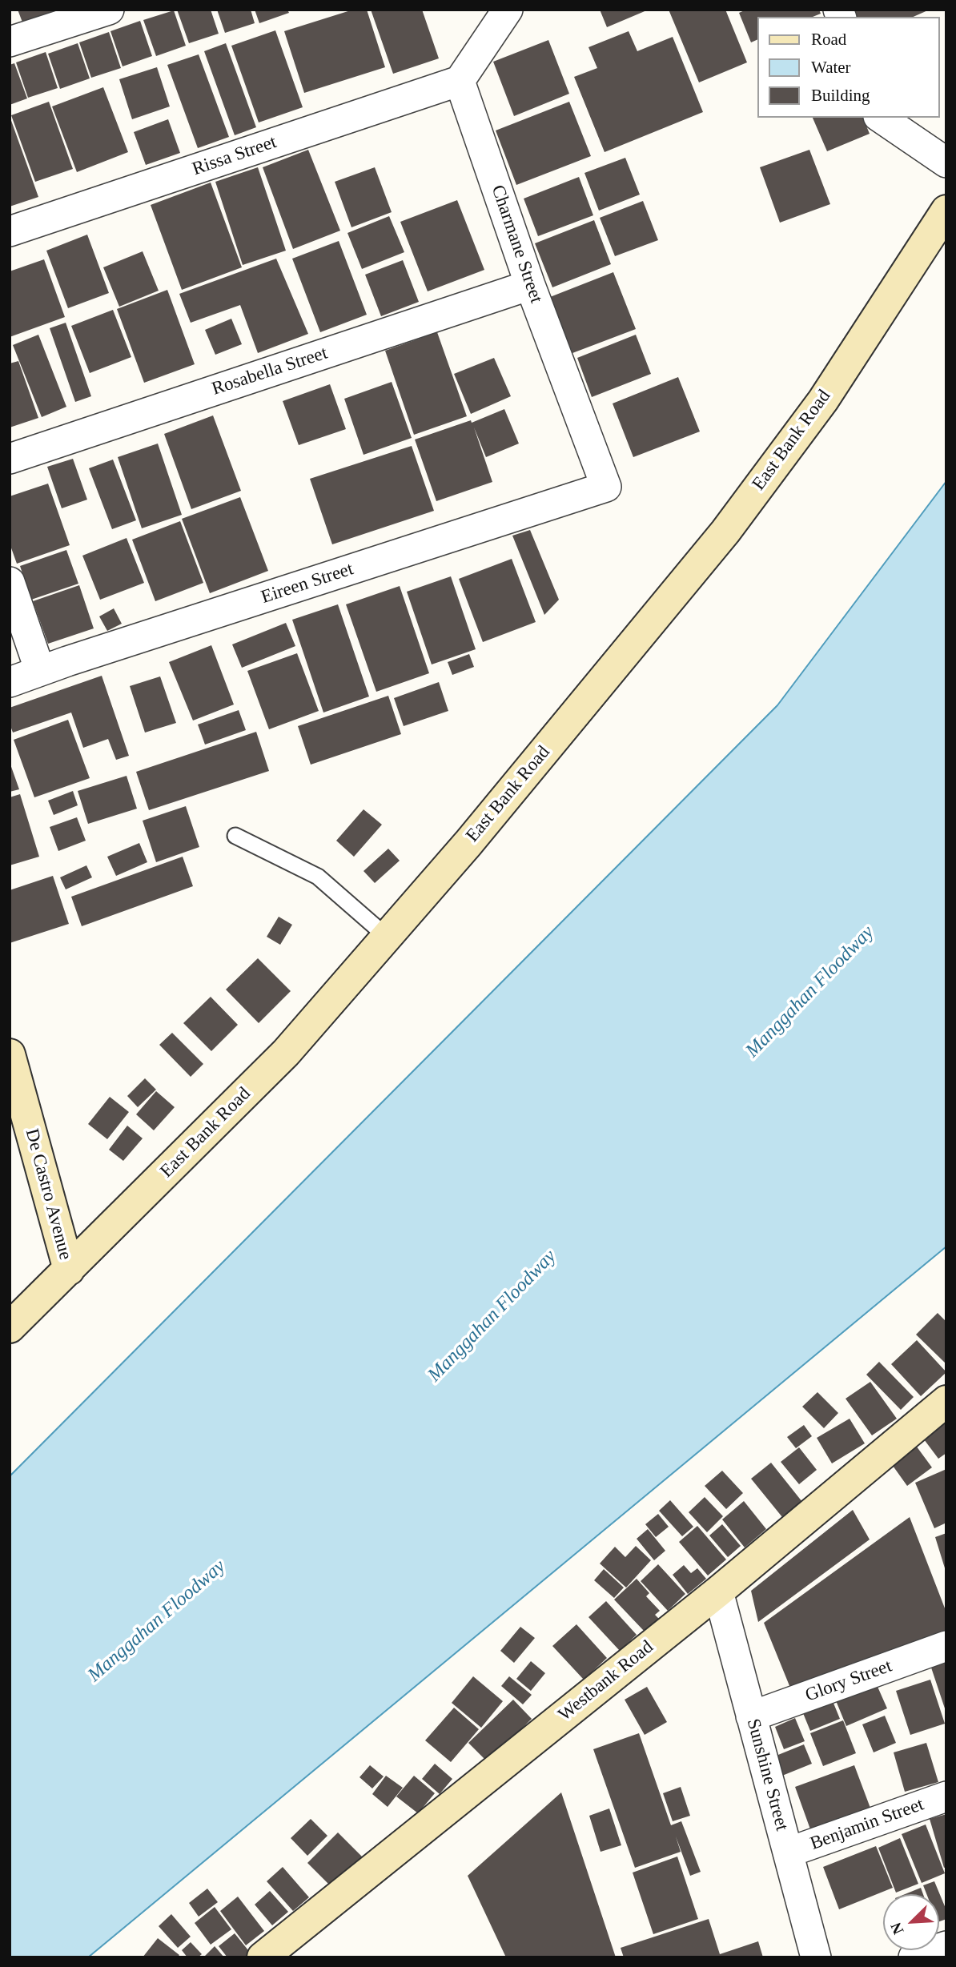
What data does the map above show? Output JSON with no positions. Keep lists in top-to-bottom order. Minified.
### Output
{"streets":{"main road":["East Bank Road","De Castro Avenue","Westbank Road"],"street":["Rissa Street","Charmane Street","Rosabella Street","Eireen Street","Glory Street","Sunshine Street","Benjamin Street"]},"crossings":[["Rissa Street","Charmane Street"],["Charmane Street","Rosabella Street"],["Charmane Street","Eireen Street"],["East Bank Road","De Castro Avenue"],["Westbank Road","Sunshine Street"],["Glory Street","Sunshine Street"],["Sunshine Street","Benjamin Street"]],"water":["Manggahan Floodway"],"legend":["Road","Water","Building"],"north":"bottom left"}
